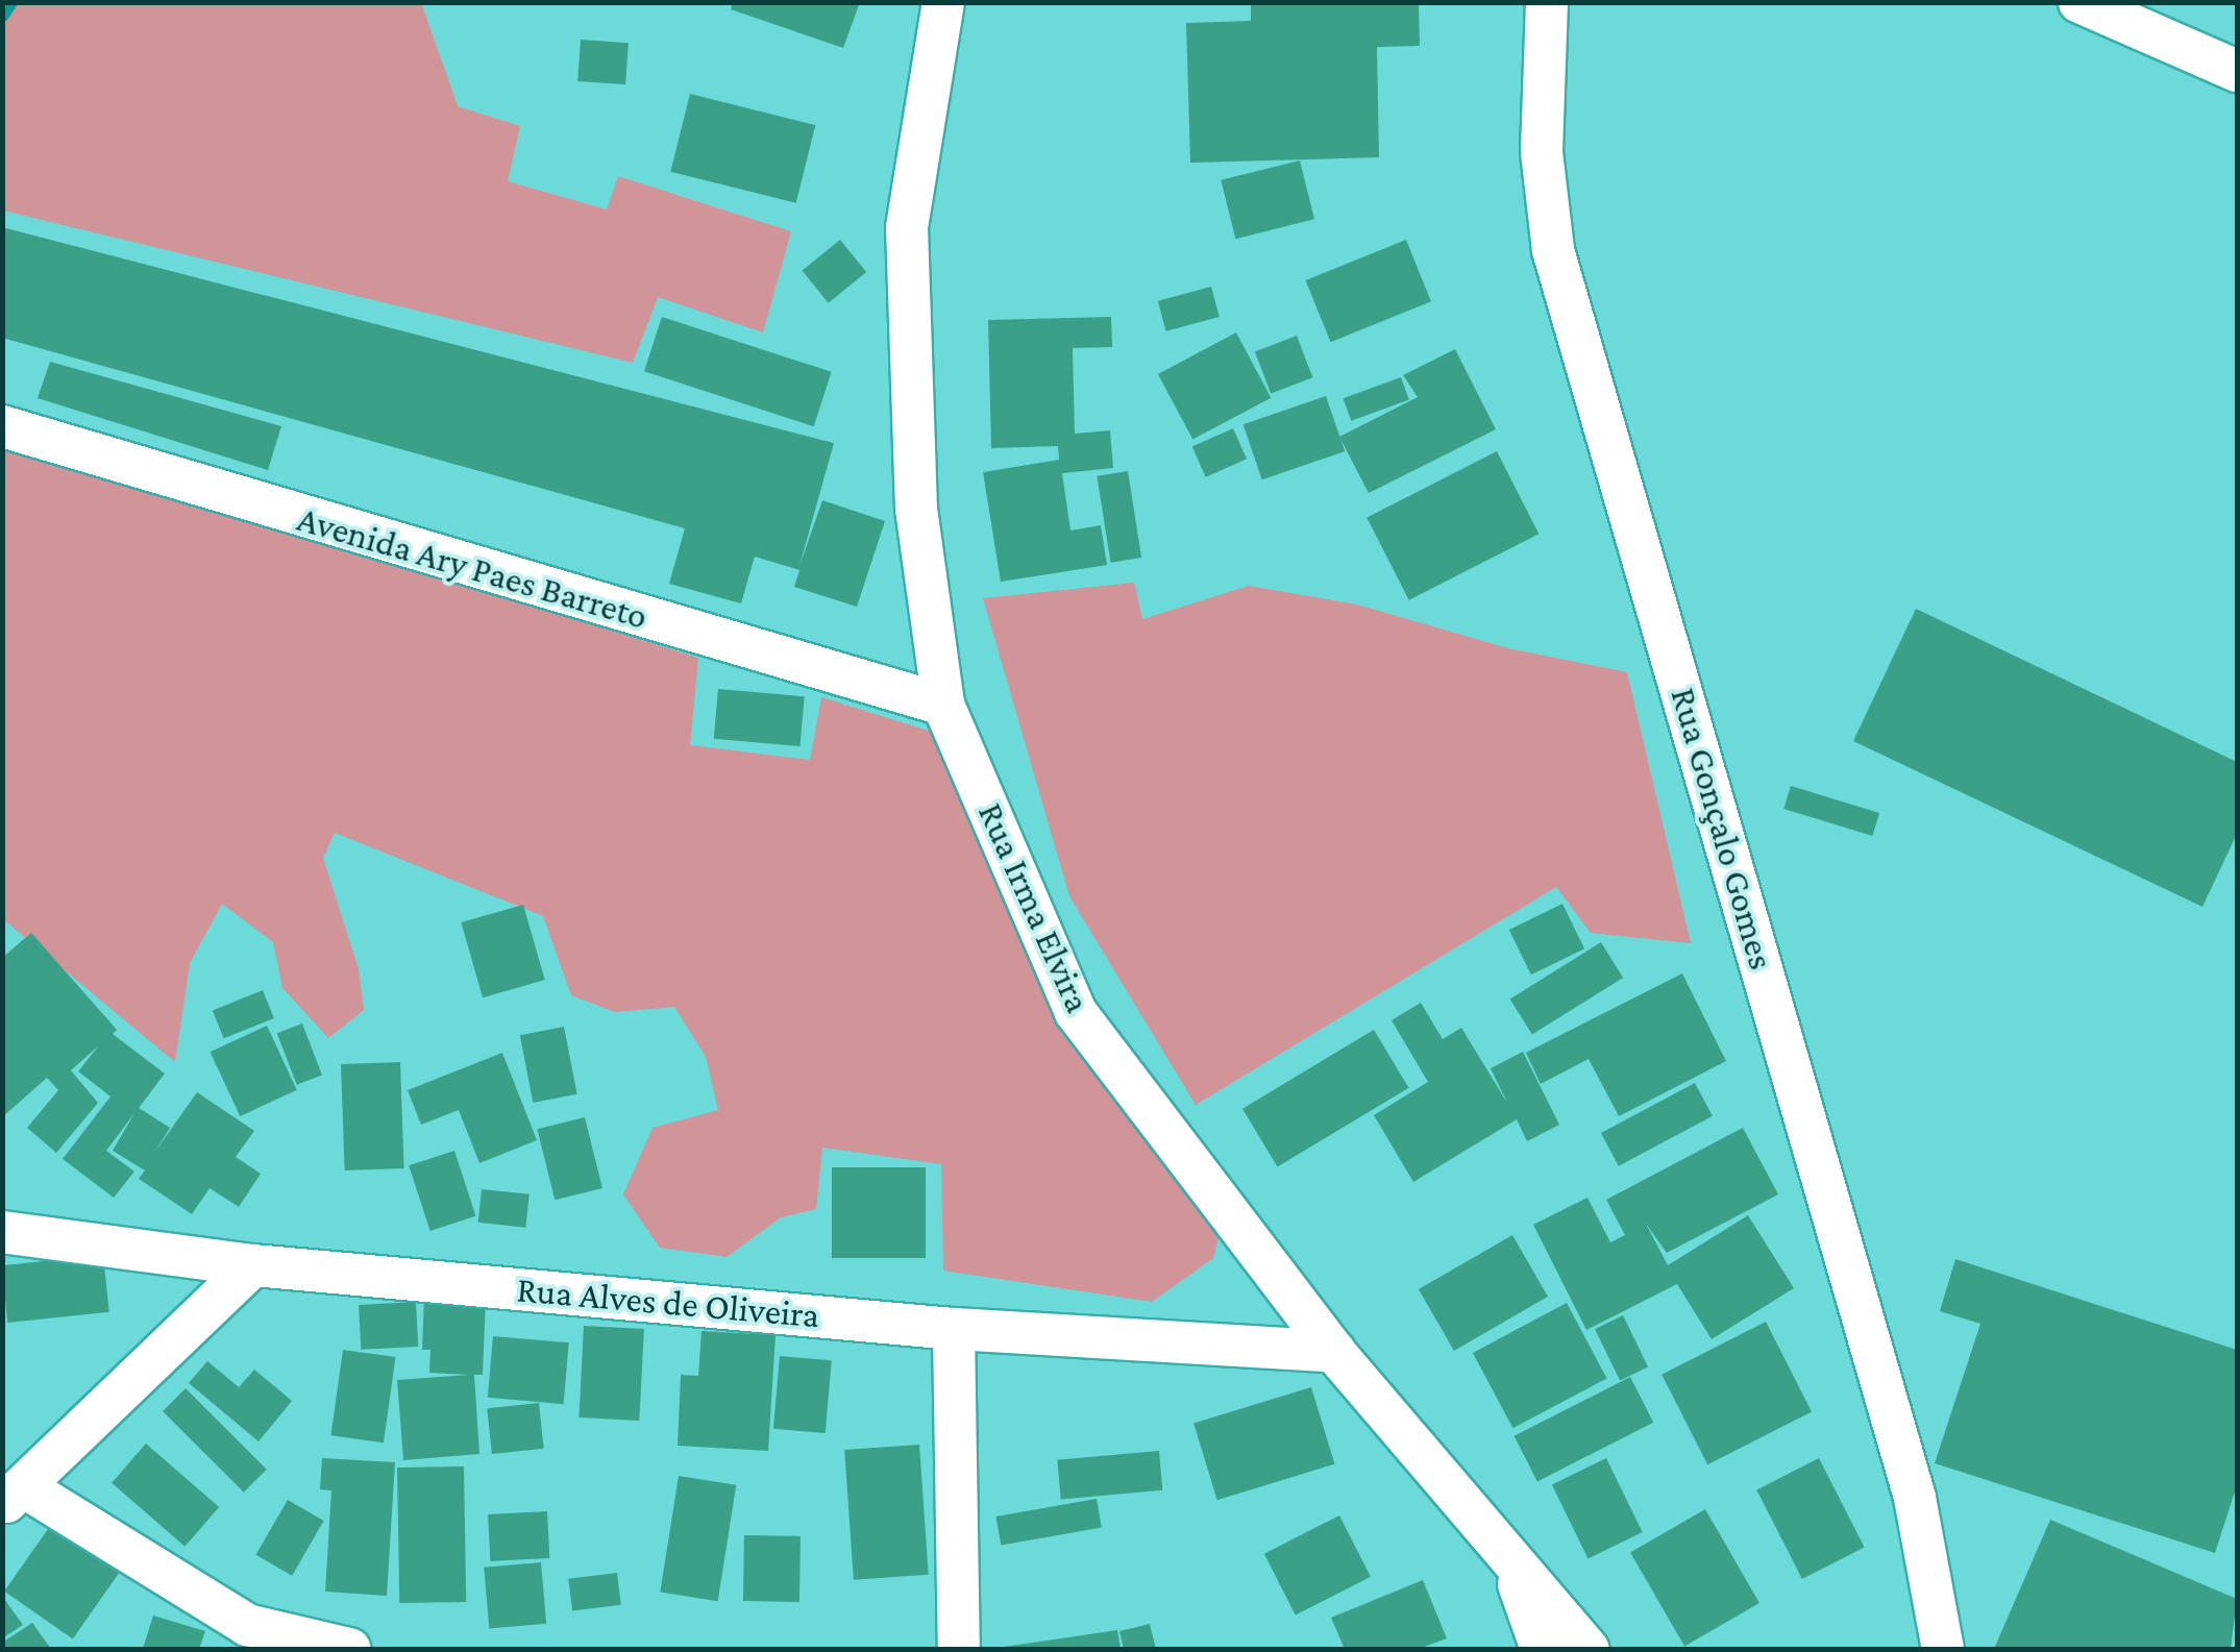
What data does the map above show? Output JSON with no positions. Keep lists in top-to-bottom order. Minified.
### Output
{"streets":{"street":["Avenida Ary Paes Barreto","Rua Gonçalo Gomes","Rua Irma Elvira","Rua Alves de Oliveira"]},"crossings":[["Avenida Ary Paes Barreto","Rua Irma Elvira"],["Rua Irma Elvira","Rua Alves de Oliveira"]]}
